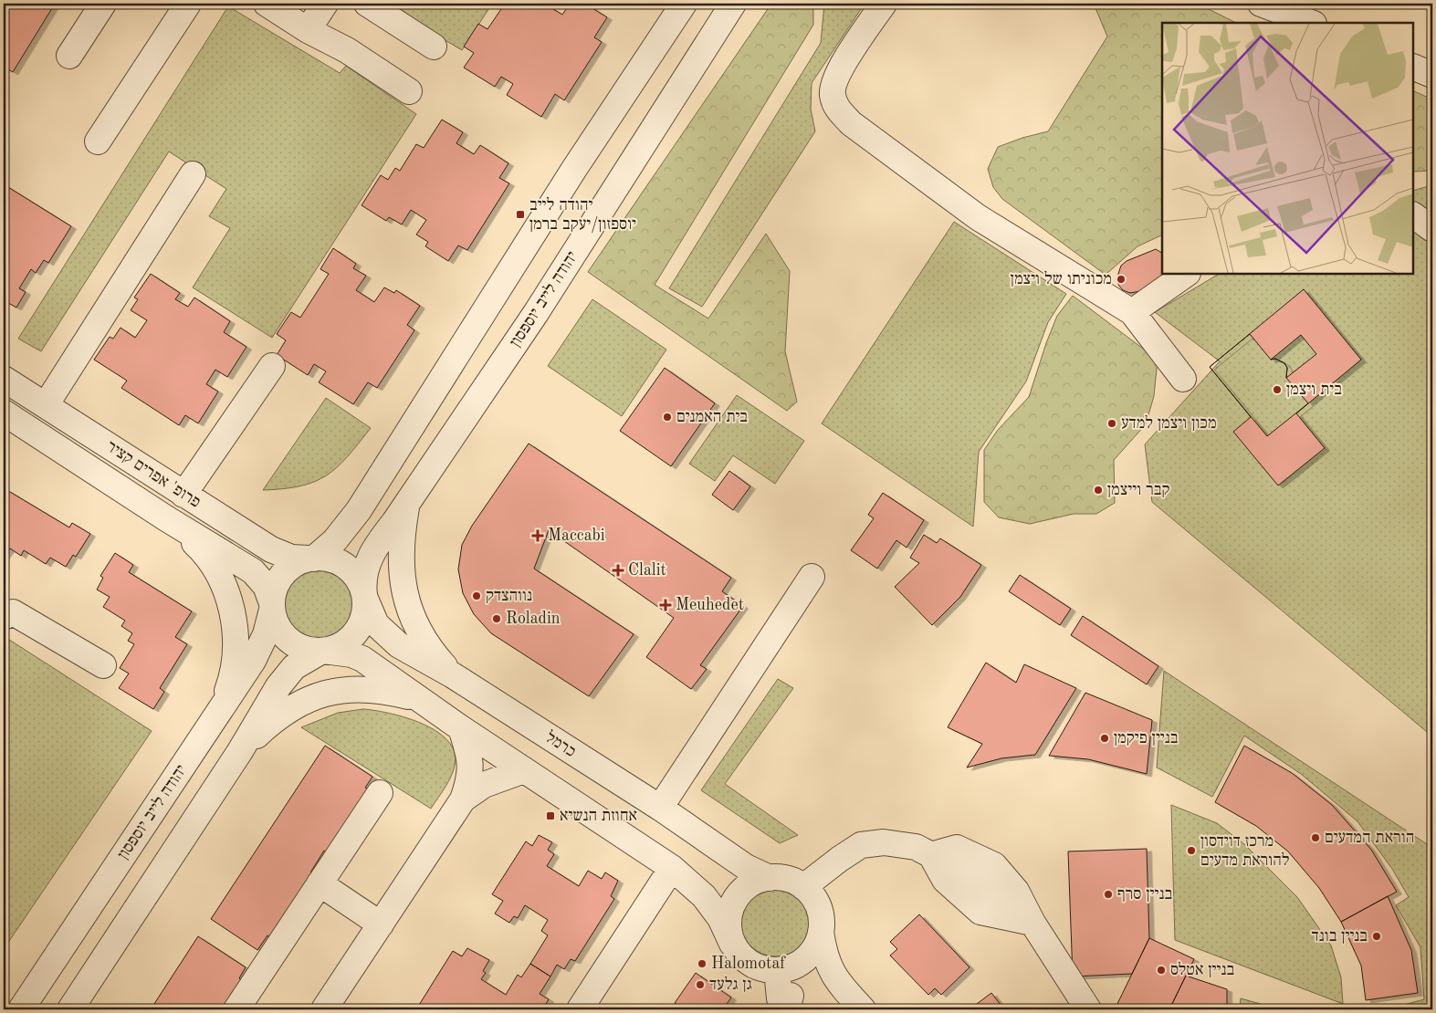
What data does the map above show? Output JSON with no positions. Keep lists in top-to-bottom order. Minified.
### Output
{"streets":{"street":["יהודה לייב יוספסון","פרופ' אפרים קציר","כרמל"]},"crossings":[["יהודה לייב יוספסון","פרופ' אפרים קציר"],["יהודה לייב יוספסון","כרמל"],["פרופ' אפרים קציר","כרמל"]],"places":{"transit":["יהודה לייב יוספזון/יעקב ברמן","אחוזת הנשיא"],"other":["מכוניתו של ויצמן","בית ויצמן","בית האמנים","מכון ויצמן למדע","קבר וייצמן","נווהצדק","Roladin","בניין פיקמן","הוראת המדעים","מרכז דוידסון להוראת מדעים","בניין סרף","בניין בונד","Halomotaf","בניין אטלס","גן גלעד"],"health":["Maccabi","Clalit","Meuhedet"]}}
